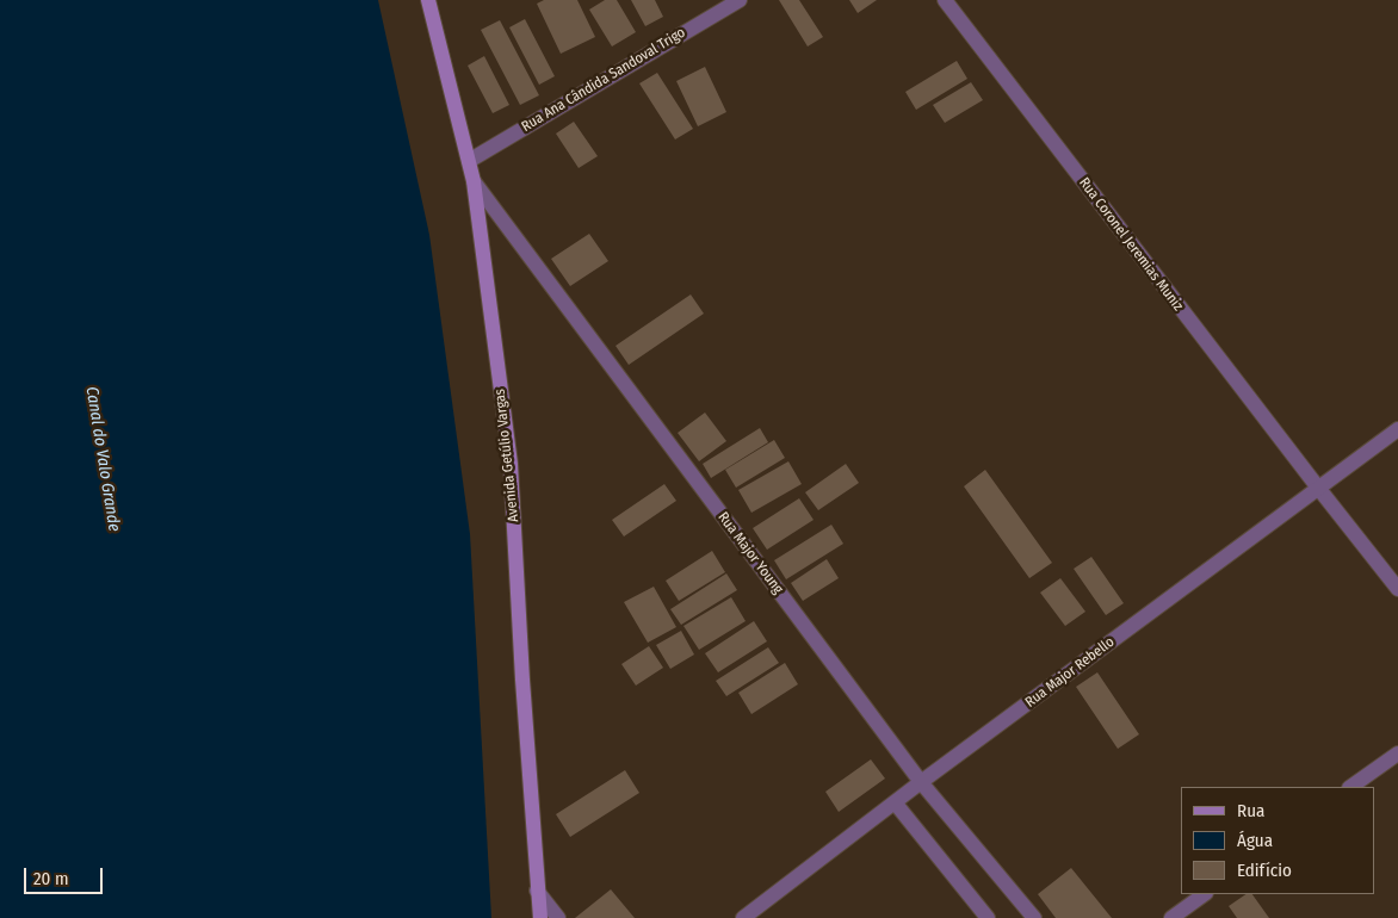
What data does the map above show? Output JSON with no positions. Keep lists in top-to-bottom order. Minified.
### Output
{"streets":{"main road":["Avenida Getúlio Vargas"],"street":["Rua Ana Cândida Sandoval Trigo","Rua Coronel Jeremias Muniz","Rua Major Young","Rua Major Rebello"]},"crossings":[["Rua Ana Cândida Sandoval Trigo","Avenida Getúlio Vargas"],["Rua Coronel Jeremias Muniz","Rua Major Rebello"],["Avenida Getúlio Vargas","Rua Major Young"],["Rua Major Young","Rua Major Rebello"]],"water":["Canal do Valo Grande"],"legend":["Rua","Água","Edifício"],"scale_bar":"20 m"}
